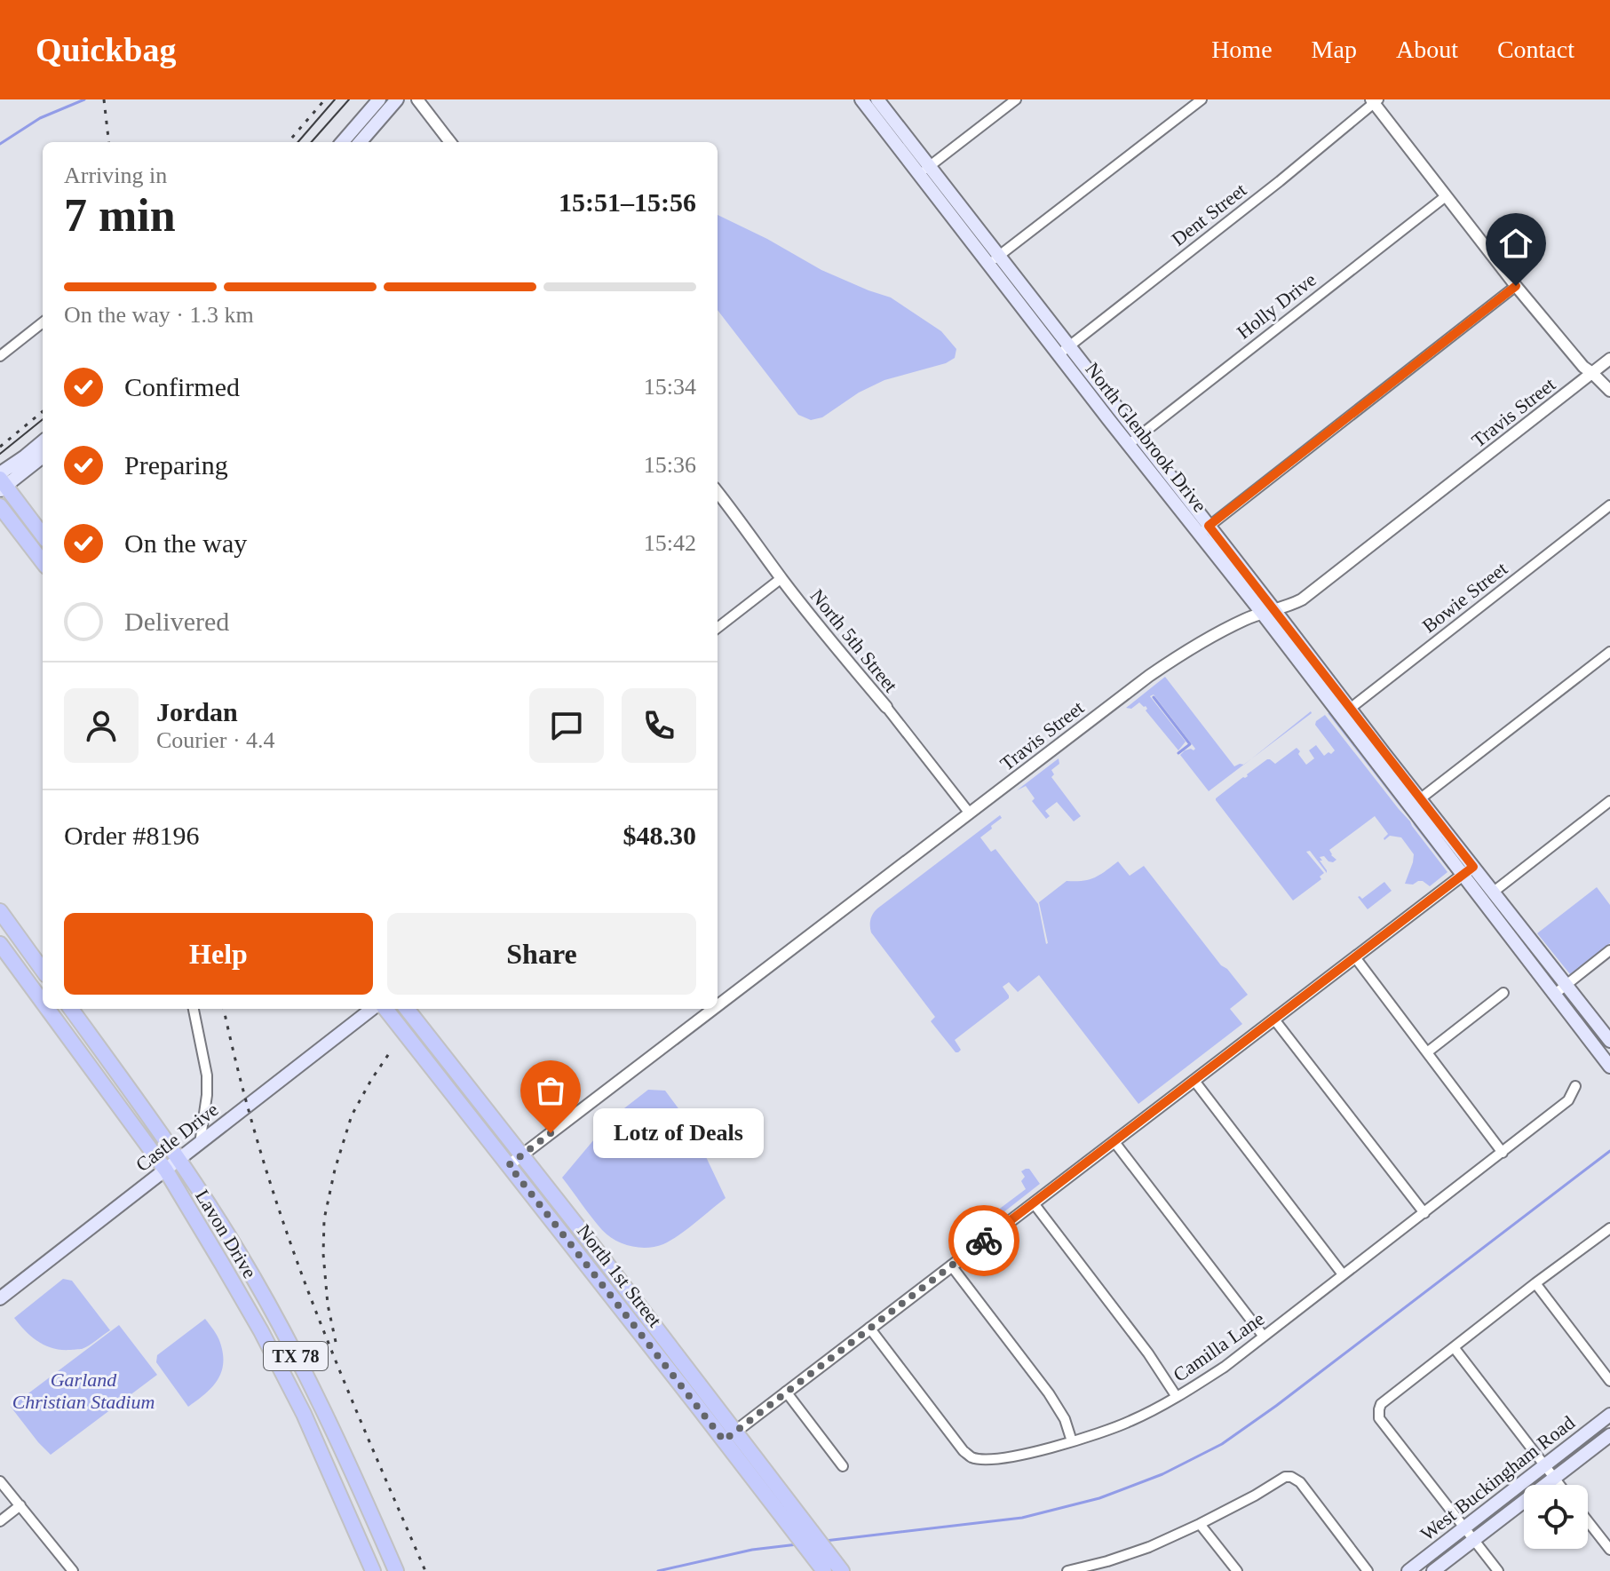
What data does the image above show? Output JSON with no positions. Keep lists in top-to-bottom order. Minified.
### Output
{"streets":{"main road":["North Glenbrook Drive","Castle Drive","Lavon Drive","North 1st Street","TX 78","West Buckingham Road"],"street":["Dent Street","Holly Drive","Travis Street","Bowie Street","North 5th Street","Camilla Lane"]},"crossings":[["Dent Street","North Glenbrook Drive"],["Holly Drive","North Glenbrook Drive"],["Travis Street","North Glenbrook Drive"],["Travis Street","North 5th Street"],["Travis Street","North 1st Street"],["North Glenbrook Drive","Bowie Street"],["Castle Drive","Lavon Drive"]],"parks":["Garland Christian Stadium"],"places":["Lotz of Deals"],"page":{"header":"Quickbag","nav":["Home","Map","About","Contact"],"heading":["7 min","Arriving in","15:51–15:56"],"panel":["Jordan","Courier · 4.4","Order #8196","$48.30"],"bar":"On the way · 1.3 km","list":[["Confirmed","15:34"],["Preparing","15:36"],["On the way","15:42"],"Delivered"],"buttons":["Help","Share"],"bubble":"Lotz of Deals"}}
